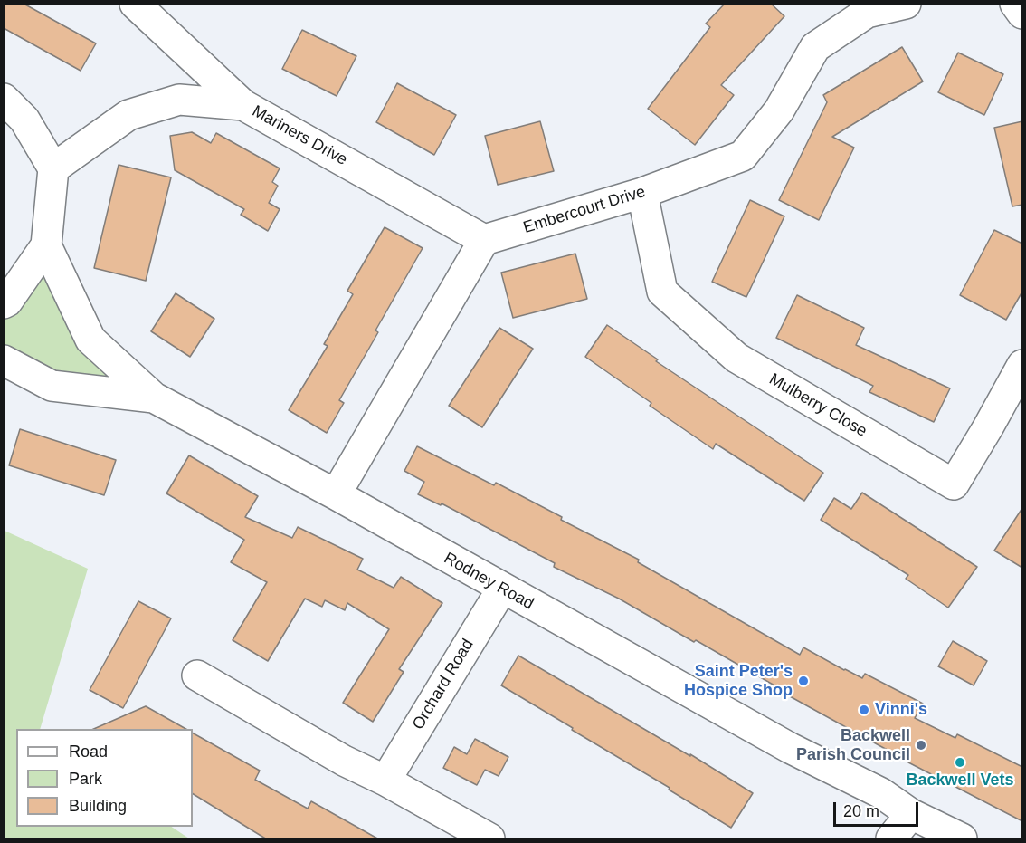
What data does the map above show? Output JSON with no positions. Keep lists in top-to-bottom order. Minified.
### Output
{"streets":{"street":["Mariners Drive","Embercourt Drive","Mulberry Close","Rodney Road","Orchard Road"]},"crossings":[["Mariners Drive","Embercourt Drive"],["Embercourt Drive","Mulberry Close"],["Rodney Road","Orchard Road"]],"places":["Saint Peter's Hospice Shop","Vinni's","Backwell Parish Council","Backwell Vets"],"legend":["Road","Park","Building"],"scale_bar":"20 m"}
